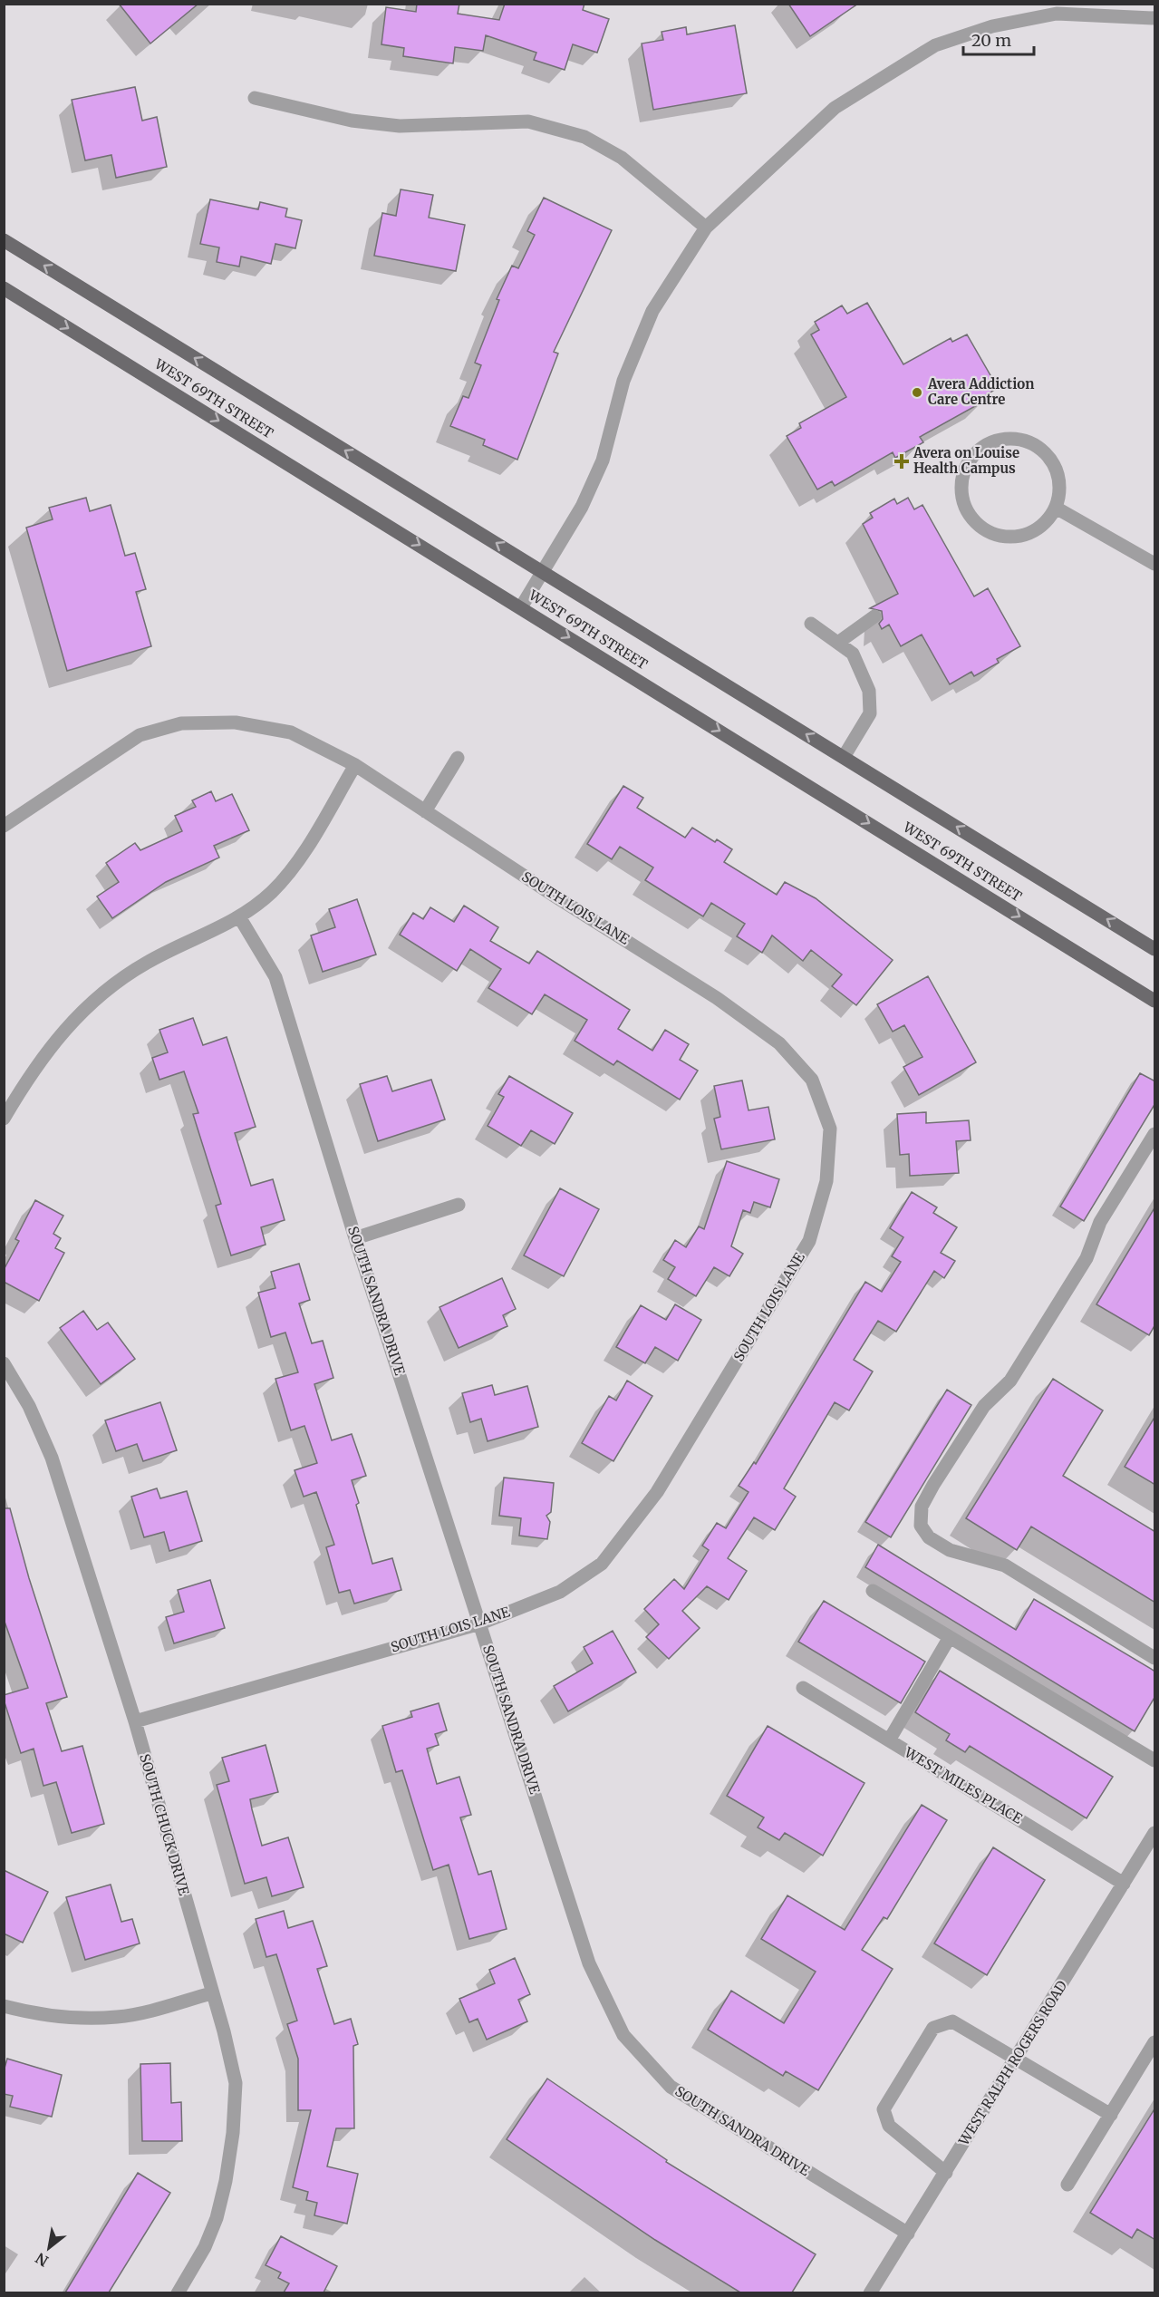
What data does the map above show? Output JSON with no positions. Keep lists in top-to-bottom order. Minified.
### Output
{"streets":{"main road":["WEST 69TH STREET"],"street":["SOUTH LOIS LANE","SOUTH SANDRA DRIVE","WEST MILES PLACE","SOUTH CHUCK DRIVE","WEST RALPH ROGERS ROAD"]},"crossings":[["SOUTH LOIS LANE","SOUTH SANDRA DRIVE"],["SOUTH LOIS LANE","SOUTH CHUCK DRIVE"],["SOUTH SANDRA DRIVE","WEST RALPH ROGERS ROAD"],["WEST MILES PLACE","WEST RALPH ROGERS ROAD"]],"places":{"other":["Avera Addiction Care Centre"],"health":["Avera on Louise Health Campus"]},"scale_bar":"20 m","north":"bottom left"}
